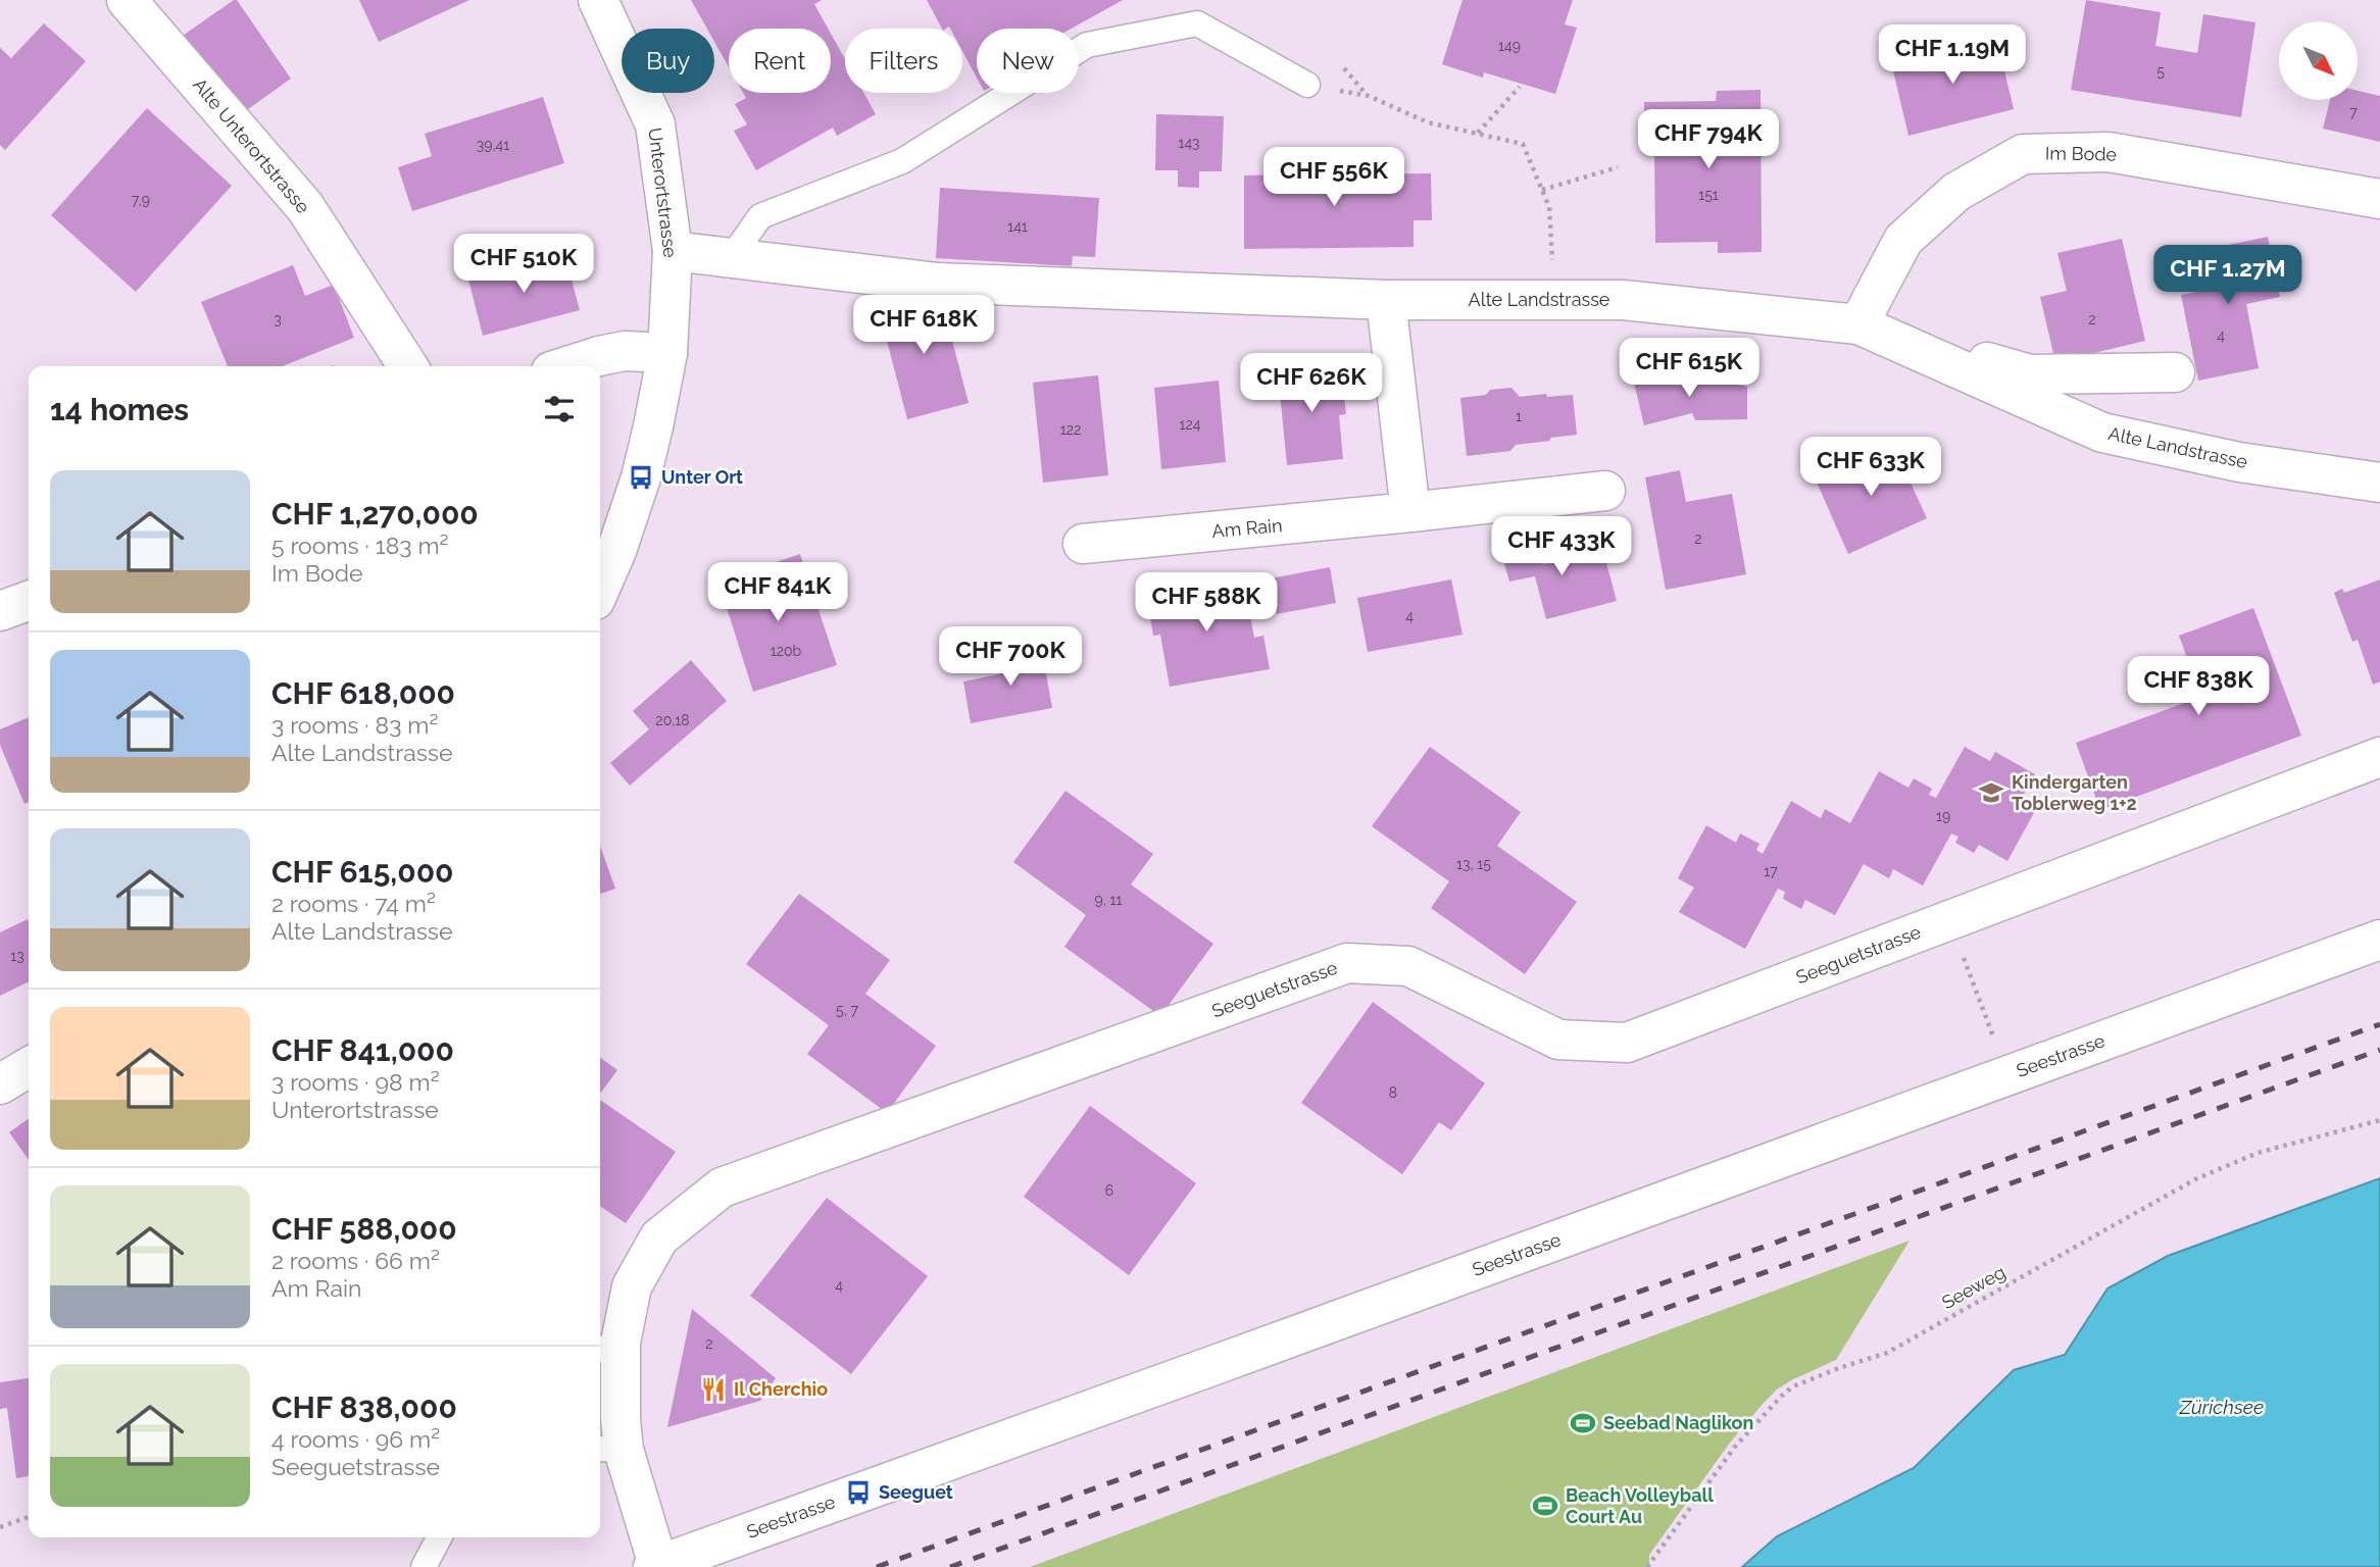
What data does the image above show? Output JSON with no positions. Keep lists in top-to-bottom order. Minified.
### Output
{"streets":{"street":["Alte Unterortstrasse","Im Bode","Unterortstrasse","Alte Landstrasse","Am Rain","Seeguetstrasse","Seestrasse"],"path":["Seeweg"]},"crossings":[["Im Bode","Alte Landstrasse"],["Unterortstrasse","Alte Landstrasse"],["Seeguetstrasse","Seestrasse"]],"water":["Zürichsee"],"places":{"bus stop":["Unter Ort","Seeguet"],"school or university":["Kindergarten Toblerweg 1+2"],"restaurant":["Il Cherchio"],"sports":["Seebad Naglikon","Beach Volleyball Court Au"]},"house_numbers":["149","5","7","143","39,41","151","7,9","141","3","2","4","1","124","122","2","4","120b","20,18","19","13, 15","17","9, 11","13","5, 7","8","6","4","2"],"north":"bottom right","page":{"price":["CHF 1.19M","CHF 794K","CHF 556K","CHF 510K","CHF 1.27M","CHF 618K","CHF 615K","CHF 626K","CHF 633K","CHF 433K","CHF 841K","CHF 588K","CHF 700K","CHF 838K"],"chip":["Buy","Rent","Filters","New"],"heading":"14 homes","list":[{"name":"CHF 1,270,000","note":"5 rooms · 183 m² · Im Bode"},{"name":"CHF 618,000","note":"3 rooms · 83 m² · Alte Landstrasse"},{"name":"CHF 615,000","note":"2 rooms · 74 m² · Alte Landstrasse"},{"name":"CHF 841,000","note":"3 rooms · 98 m² · Unterortstrasse"},{"name":"CHF 588,000","note":"2 rooms · 66 m² · Am Rain"},{"name":"CHF 838,000","note":"4 rooms · 96 m² · Seeguetstrasse"}]}}
